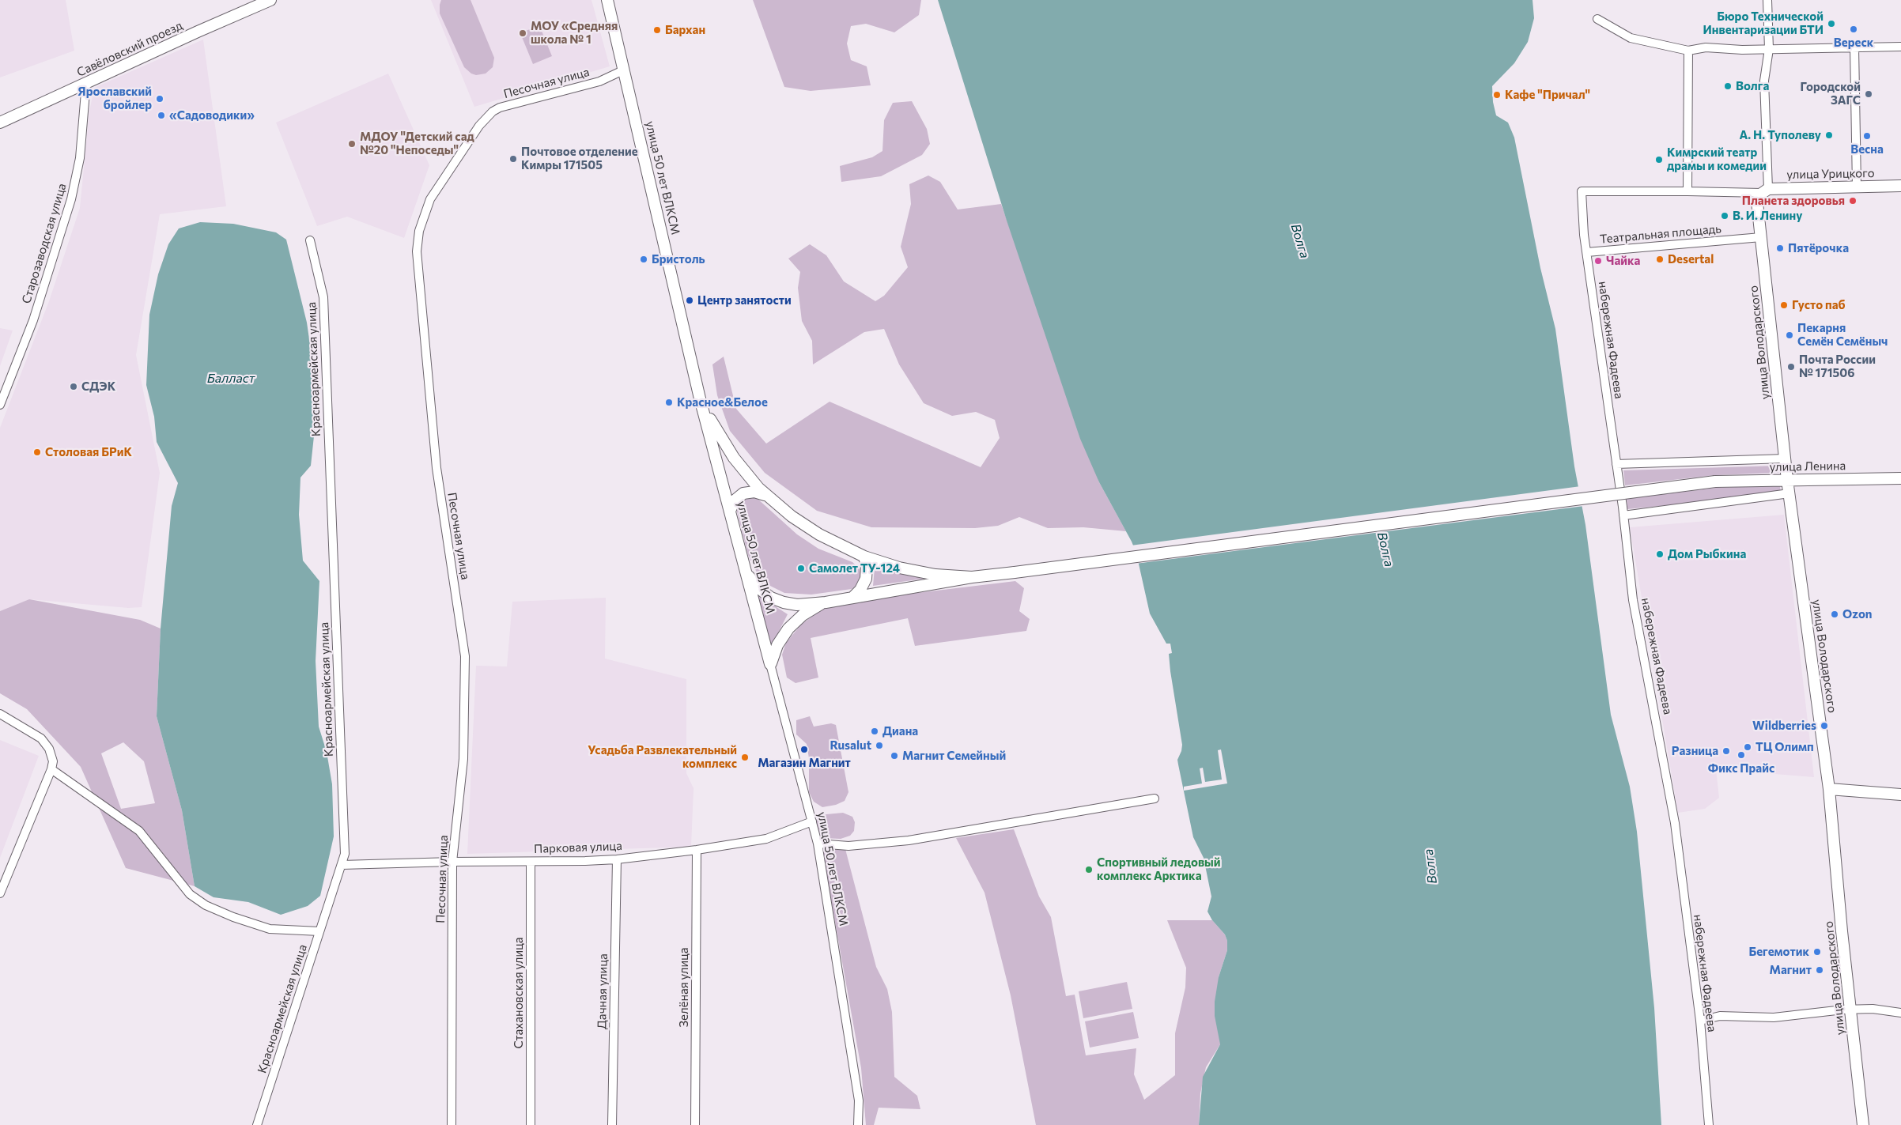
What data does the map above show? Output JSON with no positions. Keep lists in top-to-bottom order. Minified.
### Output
{"streets":{"main road":["Савёловский проезд","улица Урицкого","улица 50 лет ВЛКСМ","улица Володарского","улица Ленина"],"street":["Песочная улица","Театральная площадь","Старозаводская улица","набережная Фадеева","Красноармейская улица","Парковая улица","Зелёная улица","Дачная улица","Стахановская улица"]},"crossings":[["Савёловский проезд","Старозаводская улица"],["Песочная улица","улица 50 лет ВЛКСМ"],["Песочная улица","Парковая улица"],["улица Урицкого","улица Володарского"],["улица 50 лет ВЛКСМ","Парковая улица"],["Театральная площадь","набережная Фадеева"],["Театральная площадь","улица Володарского"],["улица Володарского","улица Ленина"],["Красноармейская улица","Парковая улица"],["Парковая улица","Зелёная улица"],["Парковая улица","Дачная улица"],["Парковая улица","Стахановская улица"]],"water":["Волга","Балласт"],"places":["Бюро Технической Инвентаризации БТИ","Вереск","Бархан","МОУ «Средняя школа № 1","Волга","Городской ЗАГС","Кафе \"Причал\"","Ярославский бройлер","«Садоводики»","А. Н. Туполеву","Весна","МДОУ \"Детский сад №20 \"Непоседы\"","Почтовое отделение Кимры 171505","Кимрский театр драмы и комедии","Планета здоровья","В. И. Ленину","Пятёрочка","Бристоль","Desertal","Чайка","Центр занятости","Густо паб","Пекарня Семён Семёныч","Почта России № 171506","СДЭК","Красное&Белое","Столовая БРиК","Дом Рыбкина","Самолет ТУ-124","Ozon","Wildberries","Диана","Rusalut","ТЦ Олимп","Магазин Магнит","Разница","Фикс Прайс","Магнит Семейный","Усадьба Развлекательный комплекс","Спортивный ледовый комплекс Арктика","Бегемотик","Магнит"]}
